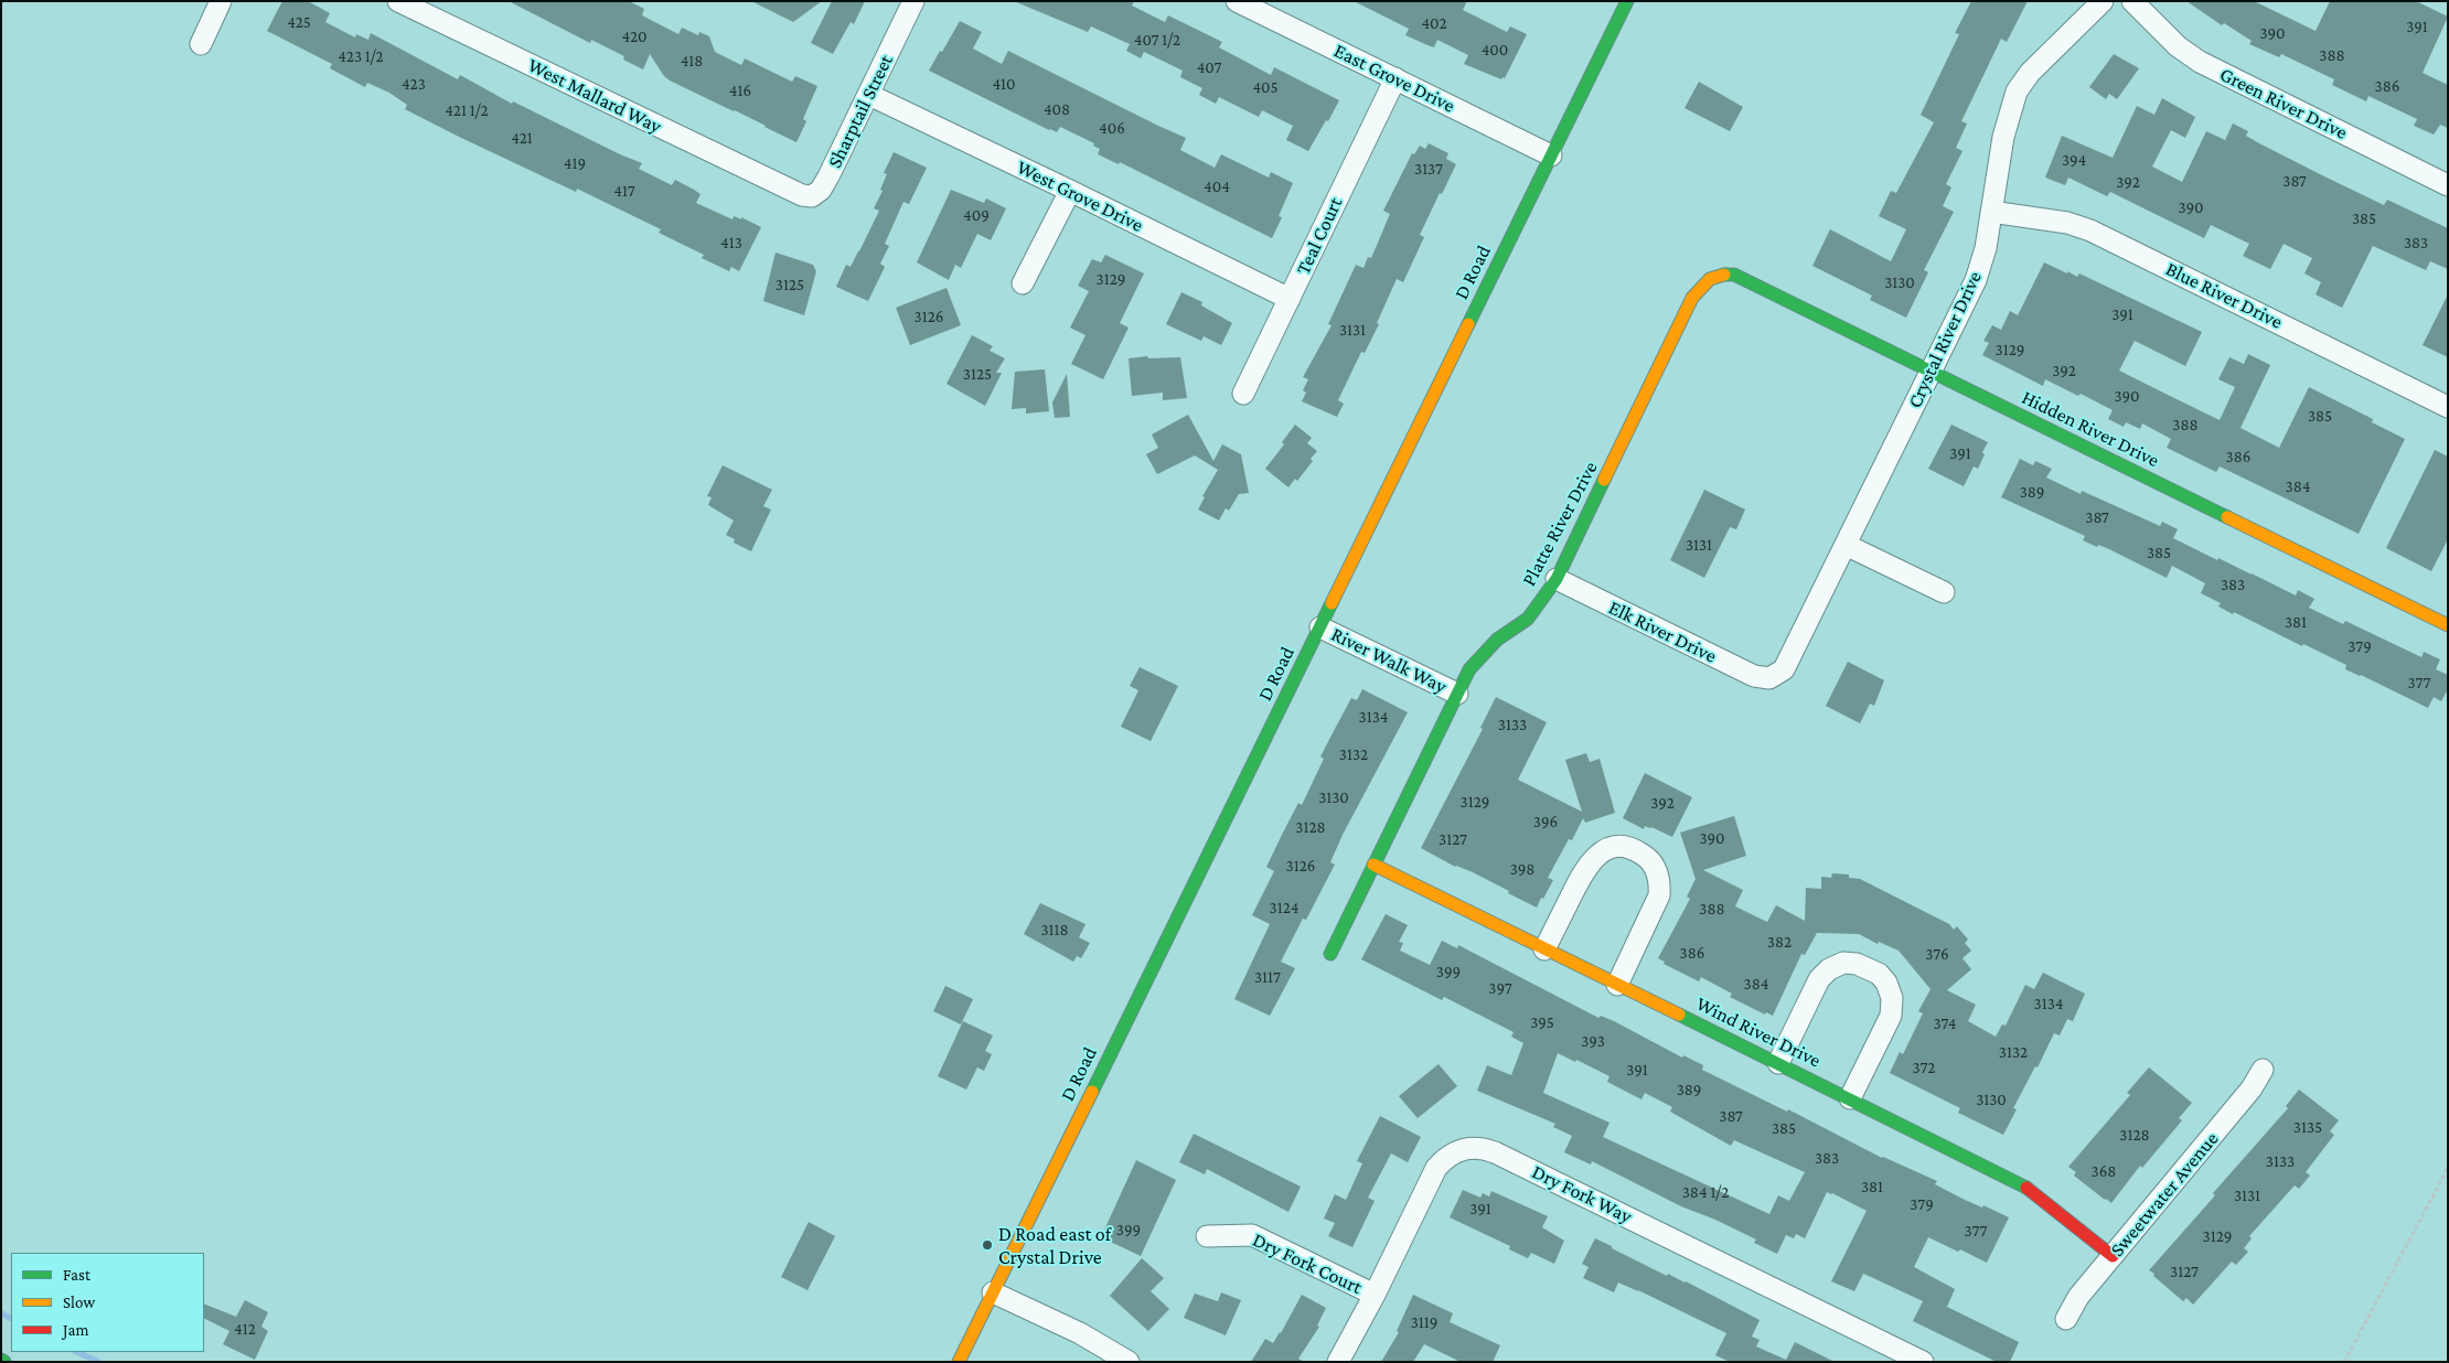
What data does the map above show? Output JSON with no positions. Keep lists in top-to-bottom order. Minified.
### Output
{"streets":{"street":["East Grove Drive","West Mallard Way","Green River Drive","Sharptail Street","West Grove Drive","Teal Court","D Road","Blue River Drive","Crystal River Drive","Hidden River Drive","Platte River Drive","Elk River Drive","River Walk Way","Wind River Drive","Dry Fork Way","Sweetwater Avenue","Dry Fork Court"]},"crossings":[["East Grove Drive","Teal Court"],["East Grove Drive","D Road"],["West Mallard Way","Sharptail Street"],["Sharptail Street","West Grove Drive"],["West Grove Drive","Teal Court"],["D Road","River Walk Way"],["Blue River Drive","Crystal River Drive"],["Crystal River Drive","Hidden River Drive"],["Crystal River Drive","Elk River Drive"],["Hidden River Drive","Platte River Drive"],["Platte River Drive","Elk River Drive"],["Platte River Drive","River Walk Way"],["Platte River Drive","Wind River Drive"],["Wind River Drive","Sweetwater Avenue"],["Dry Fork Way","Dry Fork Court"]],"places":["D Road east of Crystal Drive"],"house_numbers":["425","402","391","390","420","407 1/2","400","388","423 1/2","418","407","423","410","386","405","416","408","421 1/2","406","421","394","419","3137","387","392","404","417","390","409","385","413","383","3129","3130","3125","391","3126","3131","3129","392","3125","390","385","388","391","386","384","389","387","3131","385","383","381","379","377","3134","3133","3132","3130","3129","392","396","3128","390","3127","3126","398","3124","388","3118","382","386","376","399","3117","384","397","3134","395","374","393","3132","372","391","389","3130","387","3135","385","3128","383","3133","368","381","384 1/2","3131","379","391","399","377","3129","3127","3119","412"],"legend":["Fast","Slow","Jam"]}
